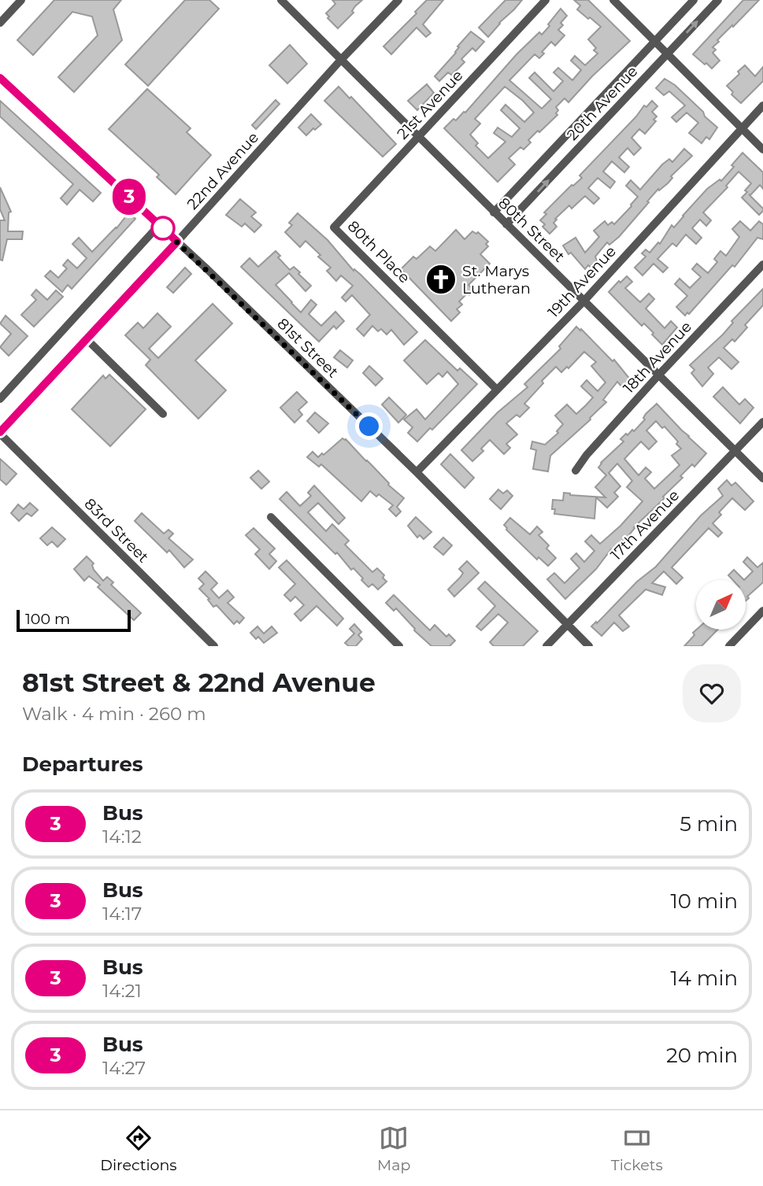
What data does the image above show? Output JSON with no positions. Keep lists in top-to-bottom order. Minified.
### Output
{"streets":{"street":["20th Avenue","21st Avenue","22nd Avenue","80th Street","80th Place","19th Avenue","81st Street","18th Avenue","17th Avenue","83rd Street"]},"crossings":[["20th Avenue","80th Street"],["21st Avenue","80th Street"],["21st Avenue","80th Place"],["22nd Avenue","80th Street"],["22nd Avenue","81st Street"],["22nd Avenue","83rd Street"],["80th Street","19th Avenue"],["80th Street","18th Avenue"],["80th Street","17th Avenue"],["80th Place","19th Avenue"],["19th Avenue","81st Street"],["81st Street","17th Avenue"]],"places":{"church":["St. Marys Lutheran"]},"lines":["bus line 3"],"scale_bar":"100 m","north":"top right","page":{"on_map":"3","scale":"100 m","heading":[["81st Street & 22nd Avenue","Walk · 4 min · 260 m"],"Departures"],"list":[{"mark":"3","name":"Bus","note":"14:12","value":"5 min"},{"mark":"3","name":"Bus","note":"14:17","value":"10 min"},{"mark":"3","name":"Bus","note":"14:21","value":"14 min"},{"mark":"3","name":"Bus","note":"14:27","value":"20 min"}],"tabs":["Directions","Map","Tickets"]}}
